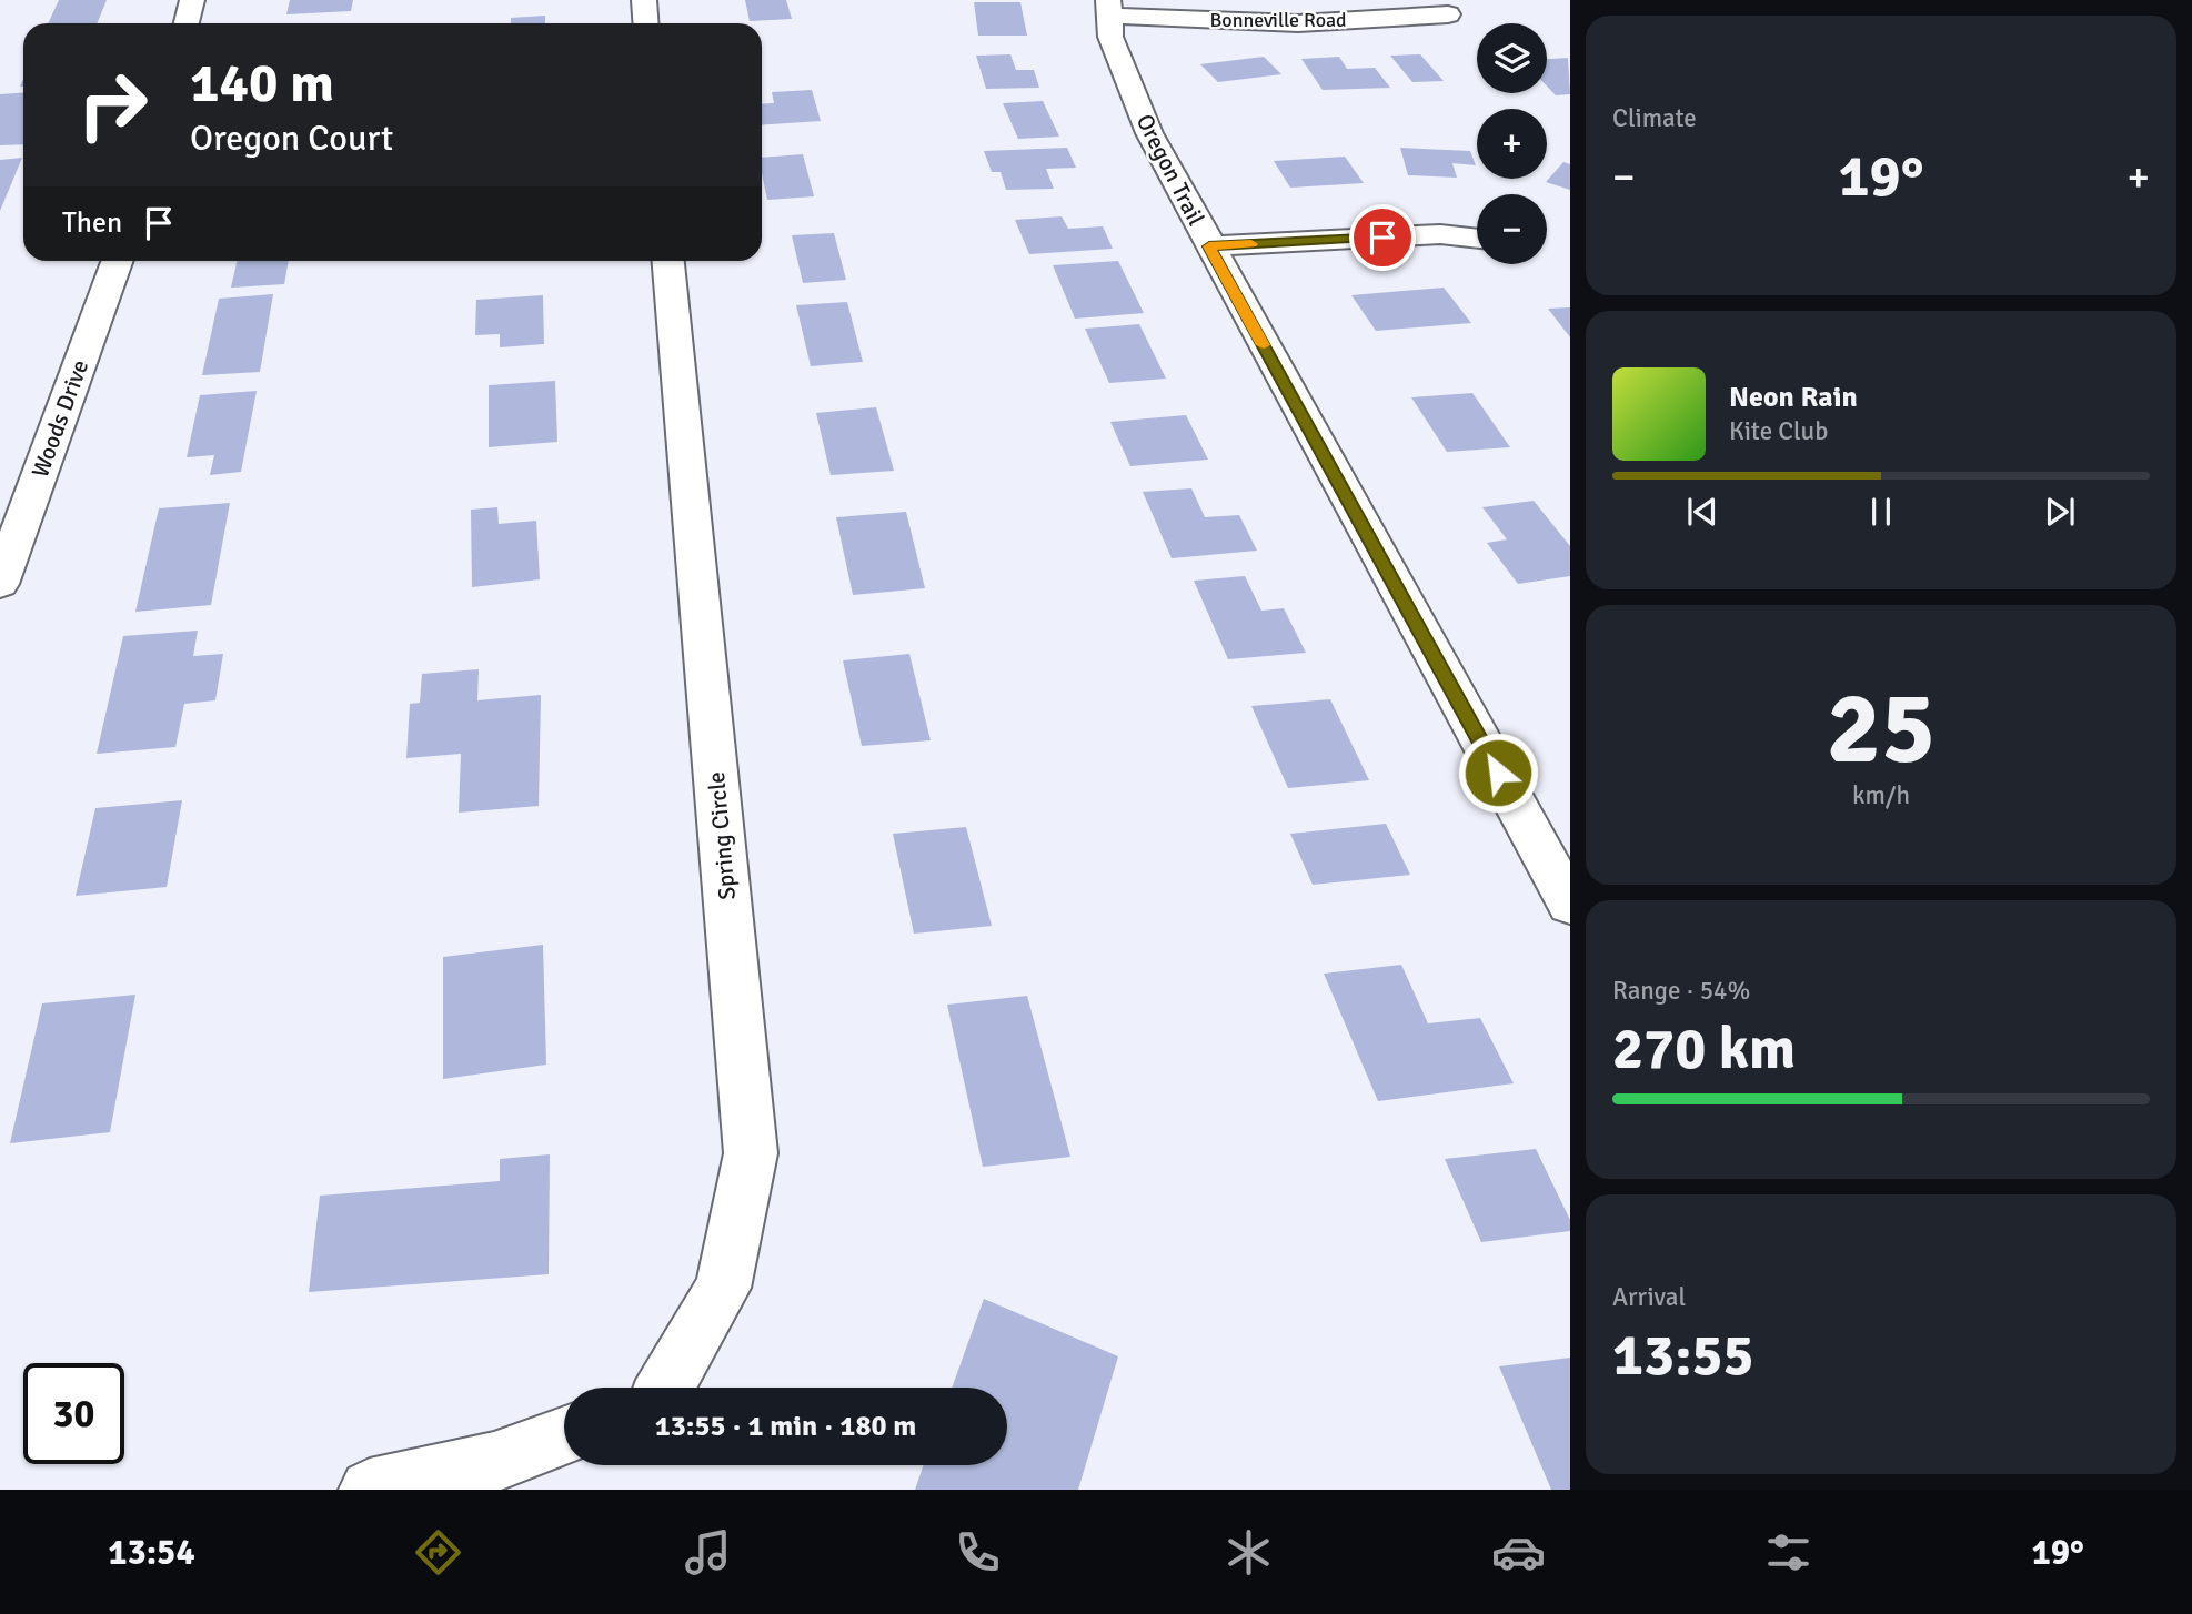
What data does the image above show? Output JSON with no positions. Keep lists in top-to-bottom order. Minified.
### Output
{"streets":{"street":["Bonneville Road","Oregon Trail","Woods Drive","Spring Circle"]},"crossings":[["Bonneville Road","Oregon Trail"]],"page":{"tile":["Climate",["25","km/h"],["Range · 54%","270 km"],["Arrival","13:55"]],"map_buttons":["+","−"],"turn":["140 m","Oregon Court"],"heat":["−","19°","+"],"then":"Then","song":["Neon Rain","Kite Club"],"limit":"30","trip":"13:55 · 1 min · 180 m","tabs":["13:54","19°"]}}
